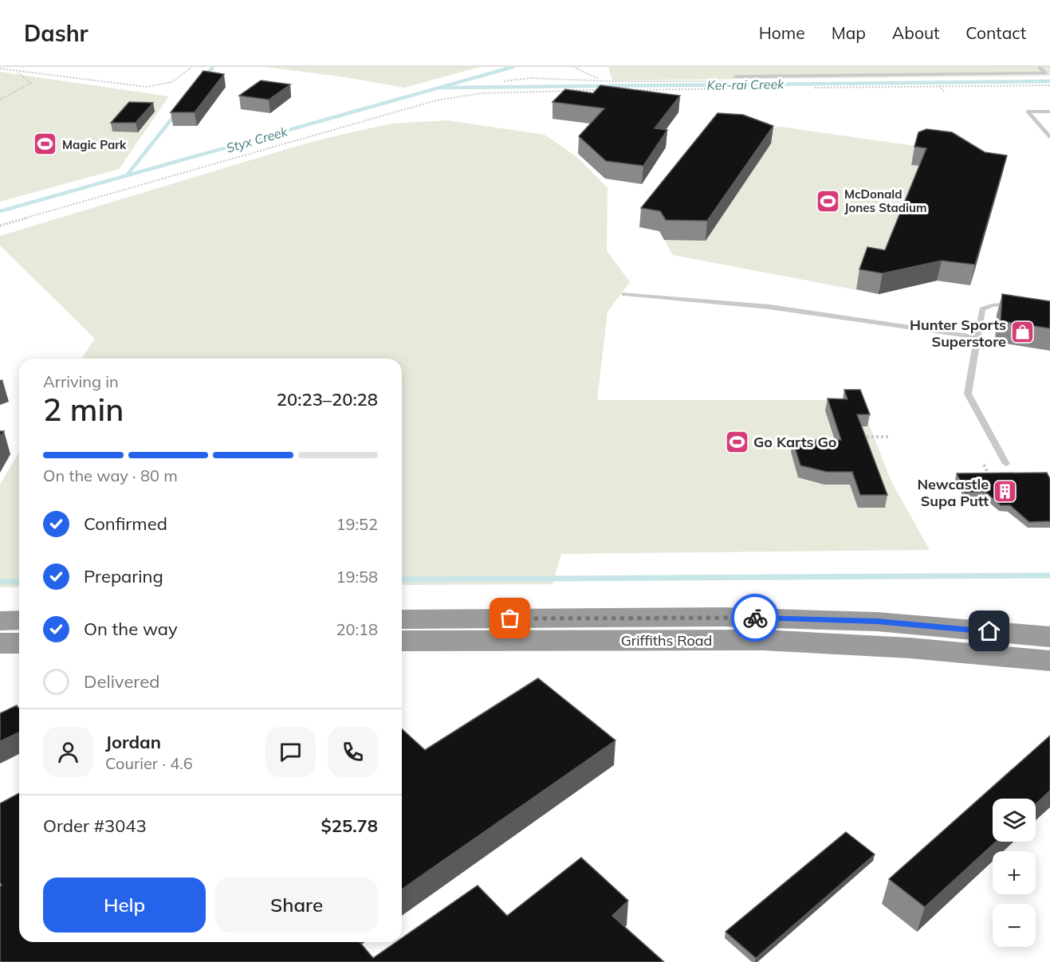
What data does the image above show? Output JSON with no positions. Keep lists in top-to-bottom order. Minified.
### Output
{"streets":{"highway":["Griffiths Road"]},"water":["Ker-rai Creek","Styx Creek"],"places":{"sports":["Magic Park","McDonald Jones Stadium","Go Karts Go"],"shop":["Hunter Sports Superstore"],"building":["Newcastle Supa Putt"]},"page":{"header":"Dashr","nav":["Home","Map","About","Contact"],"heading":["2 min","Arriving in","20:23–20:28"],"panel":["Jordan","Courier · 4.6","Order #3043","$25.78"],"bar":"On the way · 80 m","list":[["Confirmed","19:52"],["Preparing","19:58"],["On the way","20:18"],"Delivered"],"map_buttons":["+","−"],"buttons":["Help","Share"]}}
